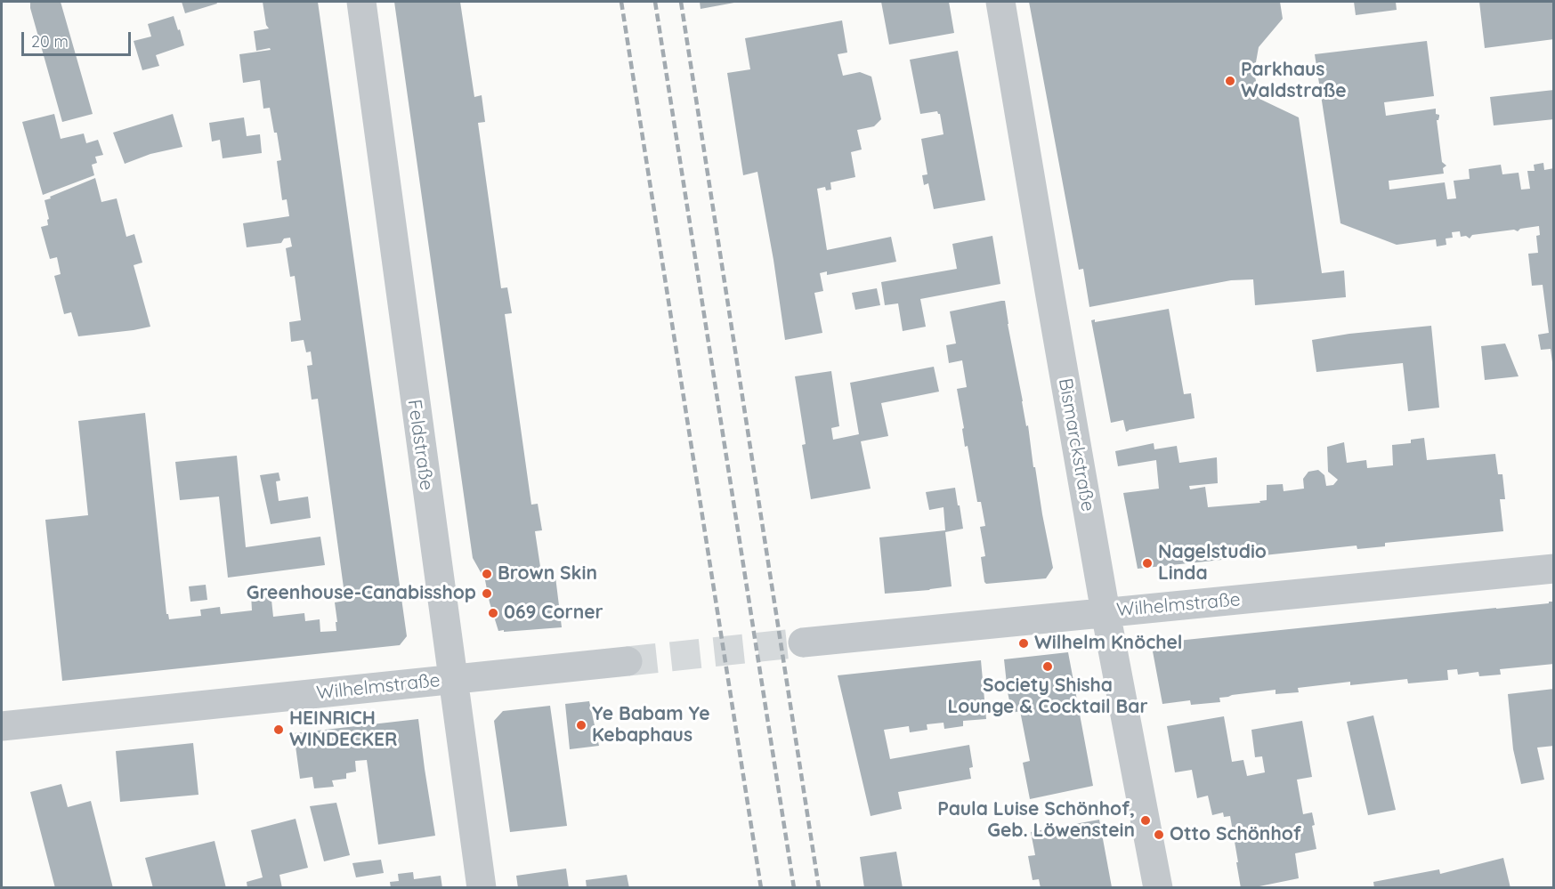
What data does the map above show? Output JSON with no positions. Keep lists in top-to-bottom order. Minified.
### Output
{"streets":{"street":["Feldstraße","Bismarckstraße","Wilhelmstraße"]},"crossings":[["Feldstraße","Wilhelmstraße"],["Bismarckstraße","Wilhelmstraße"]],"places":["Parkhaus Waldstraße","Nagelstudio Linda","Brown Skin","Greenhouse-Canabisshop","069 Corner","Wilhelm Knöchel","Society Shisha Lounge & Cocktail Bar","Ye Babam Ye Kebaphaus","HEINRICH WINDECKER","Paula Luise Schönhof, Geb. Löwenstein","Otto Schönhof"],"scale_bar":"20 m"}
